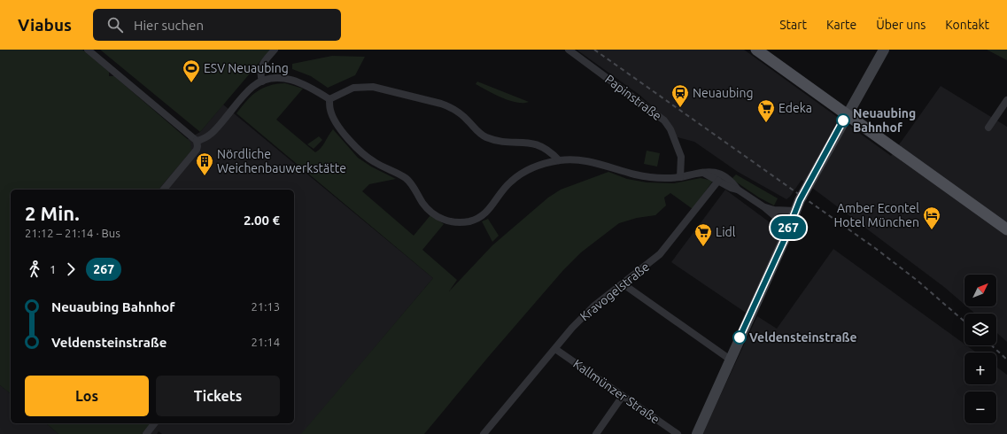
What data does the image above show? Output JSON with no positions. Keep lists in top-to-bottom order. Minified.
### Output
{"streets":{"street":["Papinstraße","Kravogelstraße","Kallmünzer Straße"]},"crossings":[["Kravogelstraße","Kallmünzer Straße"]],"places":{"sports":["ESV Neuaubing"],"station":["Neuaubing"],"other":["Neuaubing Bahnhof","Veldensteinstraße"],"supermarket":["Edeka","Lidl"],"building":["Nördliche Weichenbauwerkstätte"],"hotel":["Amber Econtel Hotel München"]},"lines":["bus line 267"],"north":"top right","page":{"header":"Viabus","search":"Hier suchen","nav":["Start","Karte","Über uns","Kontakt"],"on_map":"267","heading":["2 Min.","21:12 – 21:14 · Bus","2.00 €"],"legs":["1","267"],"map_buttons":["+","−"],"list":[{"name":"Neuaubing Bahnhof","value":"21:13"},{"name":"Veldensteinstraße","value":"21:14"}],"buttons":["Los","Tickets"]}}
